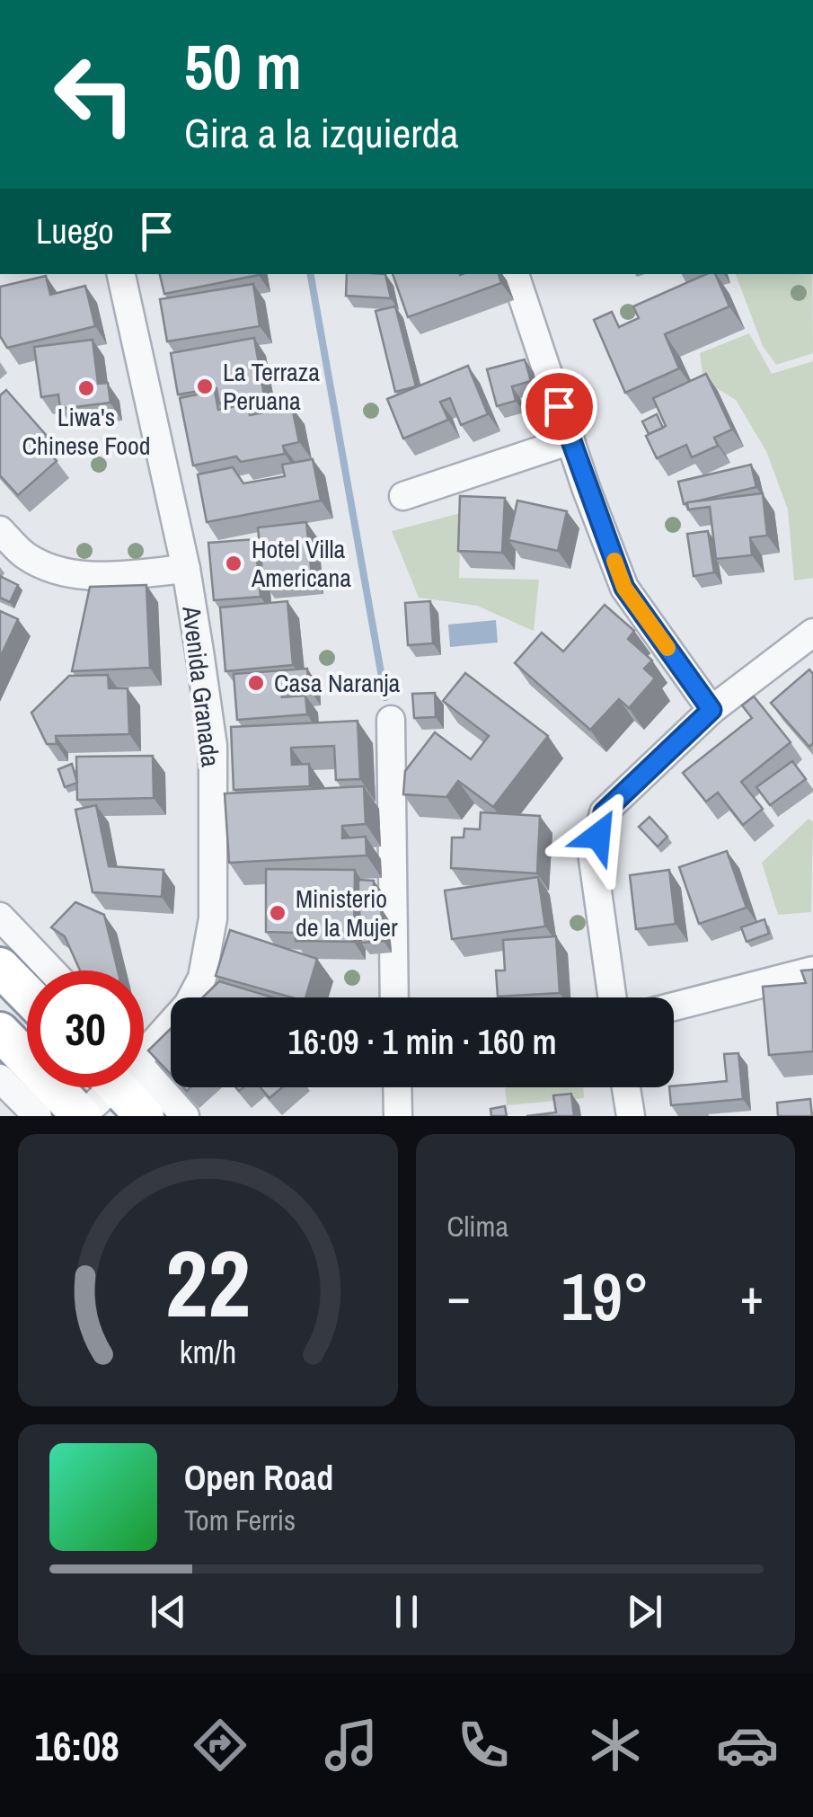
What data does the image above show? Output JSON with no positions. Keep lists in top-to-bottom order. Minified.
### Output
{"streets":{"street":["Avenida Granada"]},"places":["La Terraza Peruana","Liwa's Chinese Food","Hotel Villa Americana","Casa Naranja","Ministerio de la Mujer"],"page":{"turn":["50 m","Gira a la izquierda"],"then":"Luego","limit":"30","trip":"16:09 · 1 min · 160 m","tile":"Clima","heat":["−","19°","+"],"song":["Open Road","Tom Ferris"],"tabs":"16:08","gauge":["22","km/h"]}}
